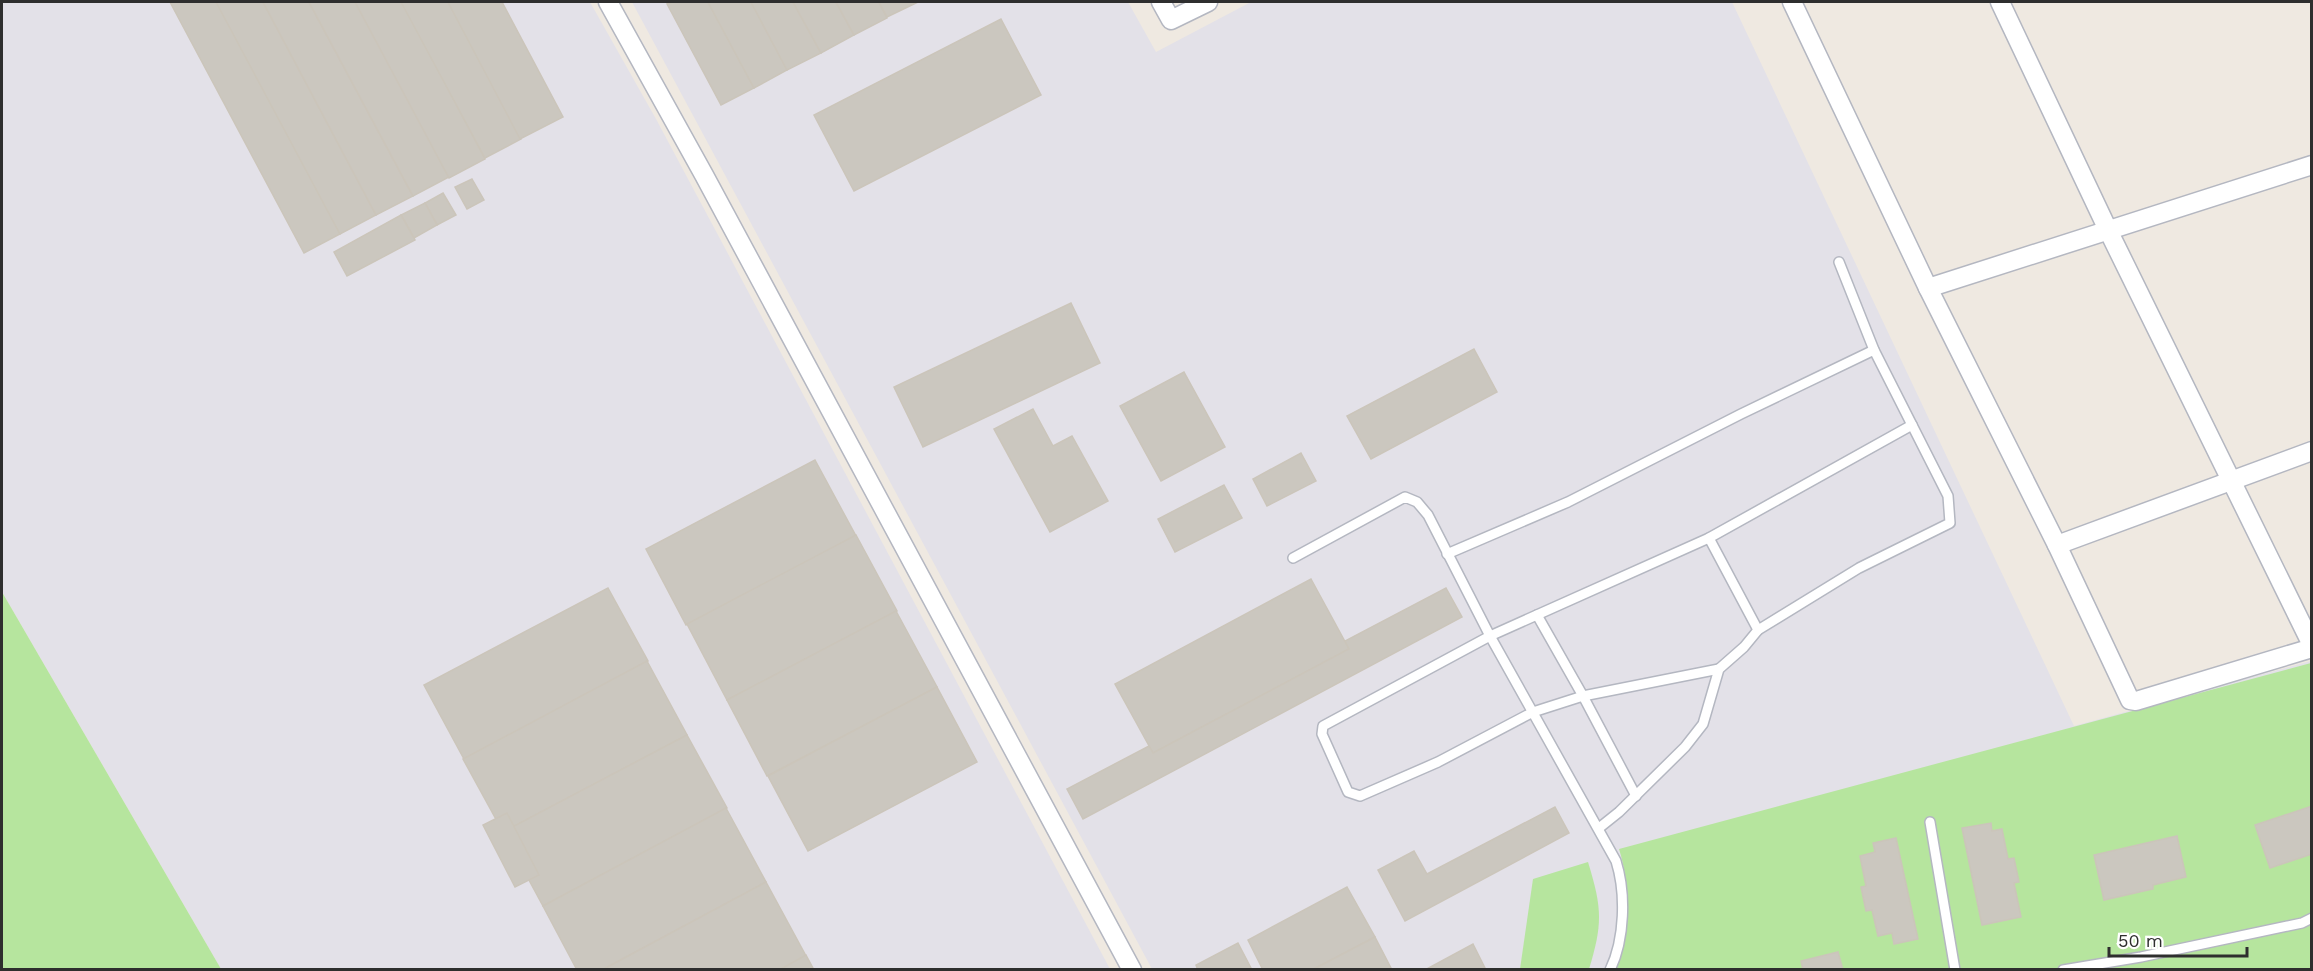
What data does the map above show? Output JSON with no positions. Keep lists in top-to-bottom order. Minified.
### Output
{"scale_bar":"50 m"}
